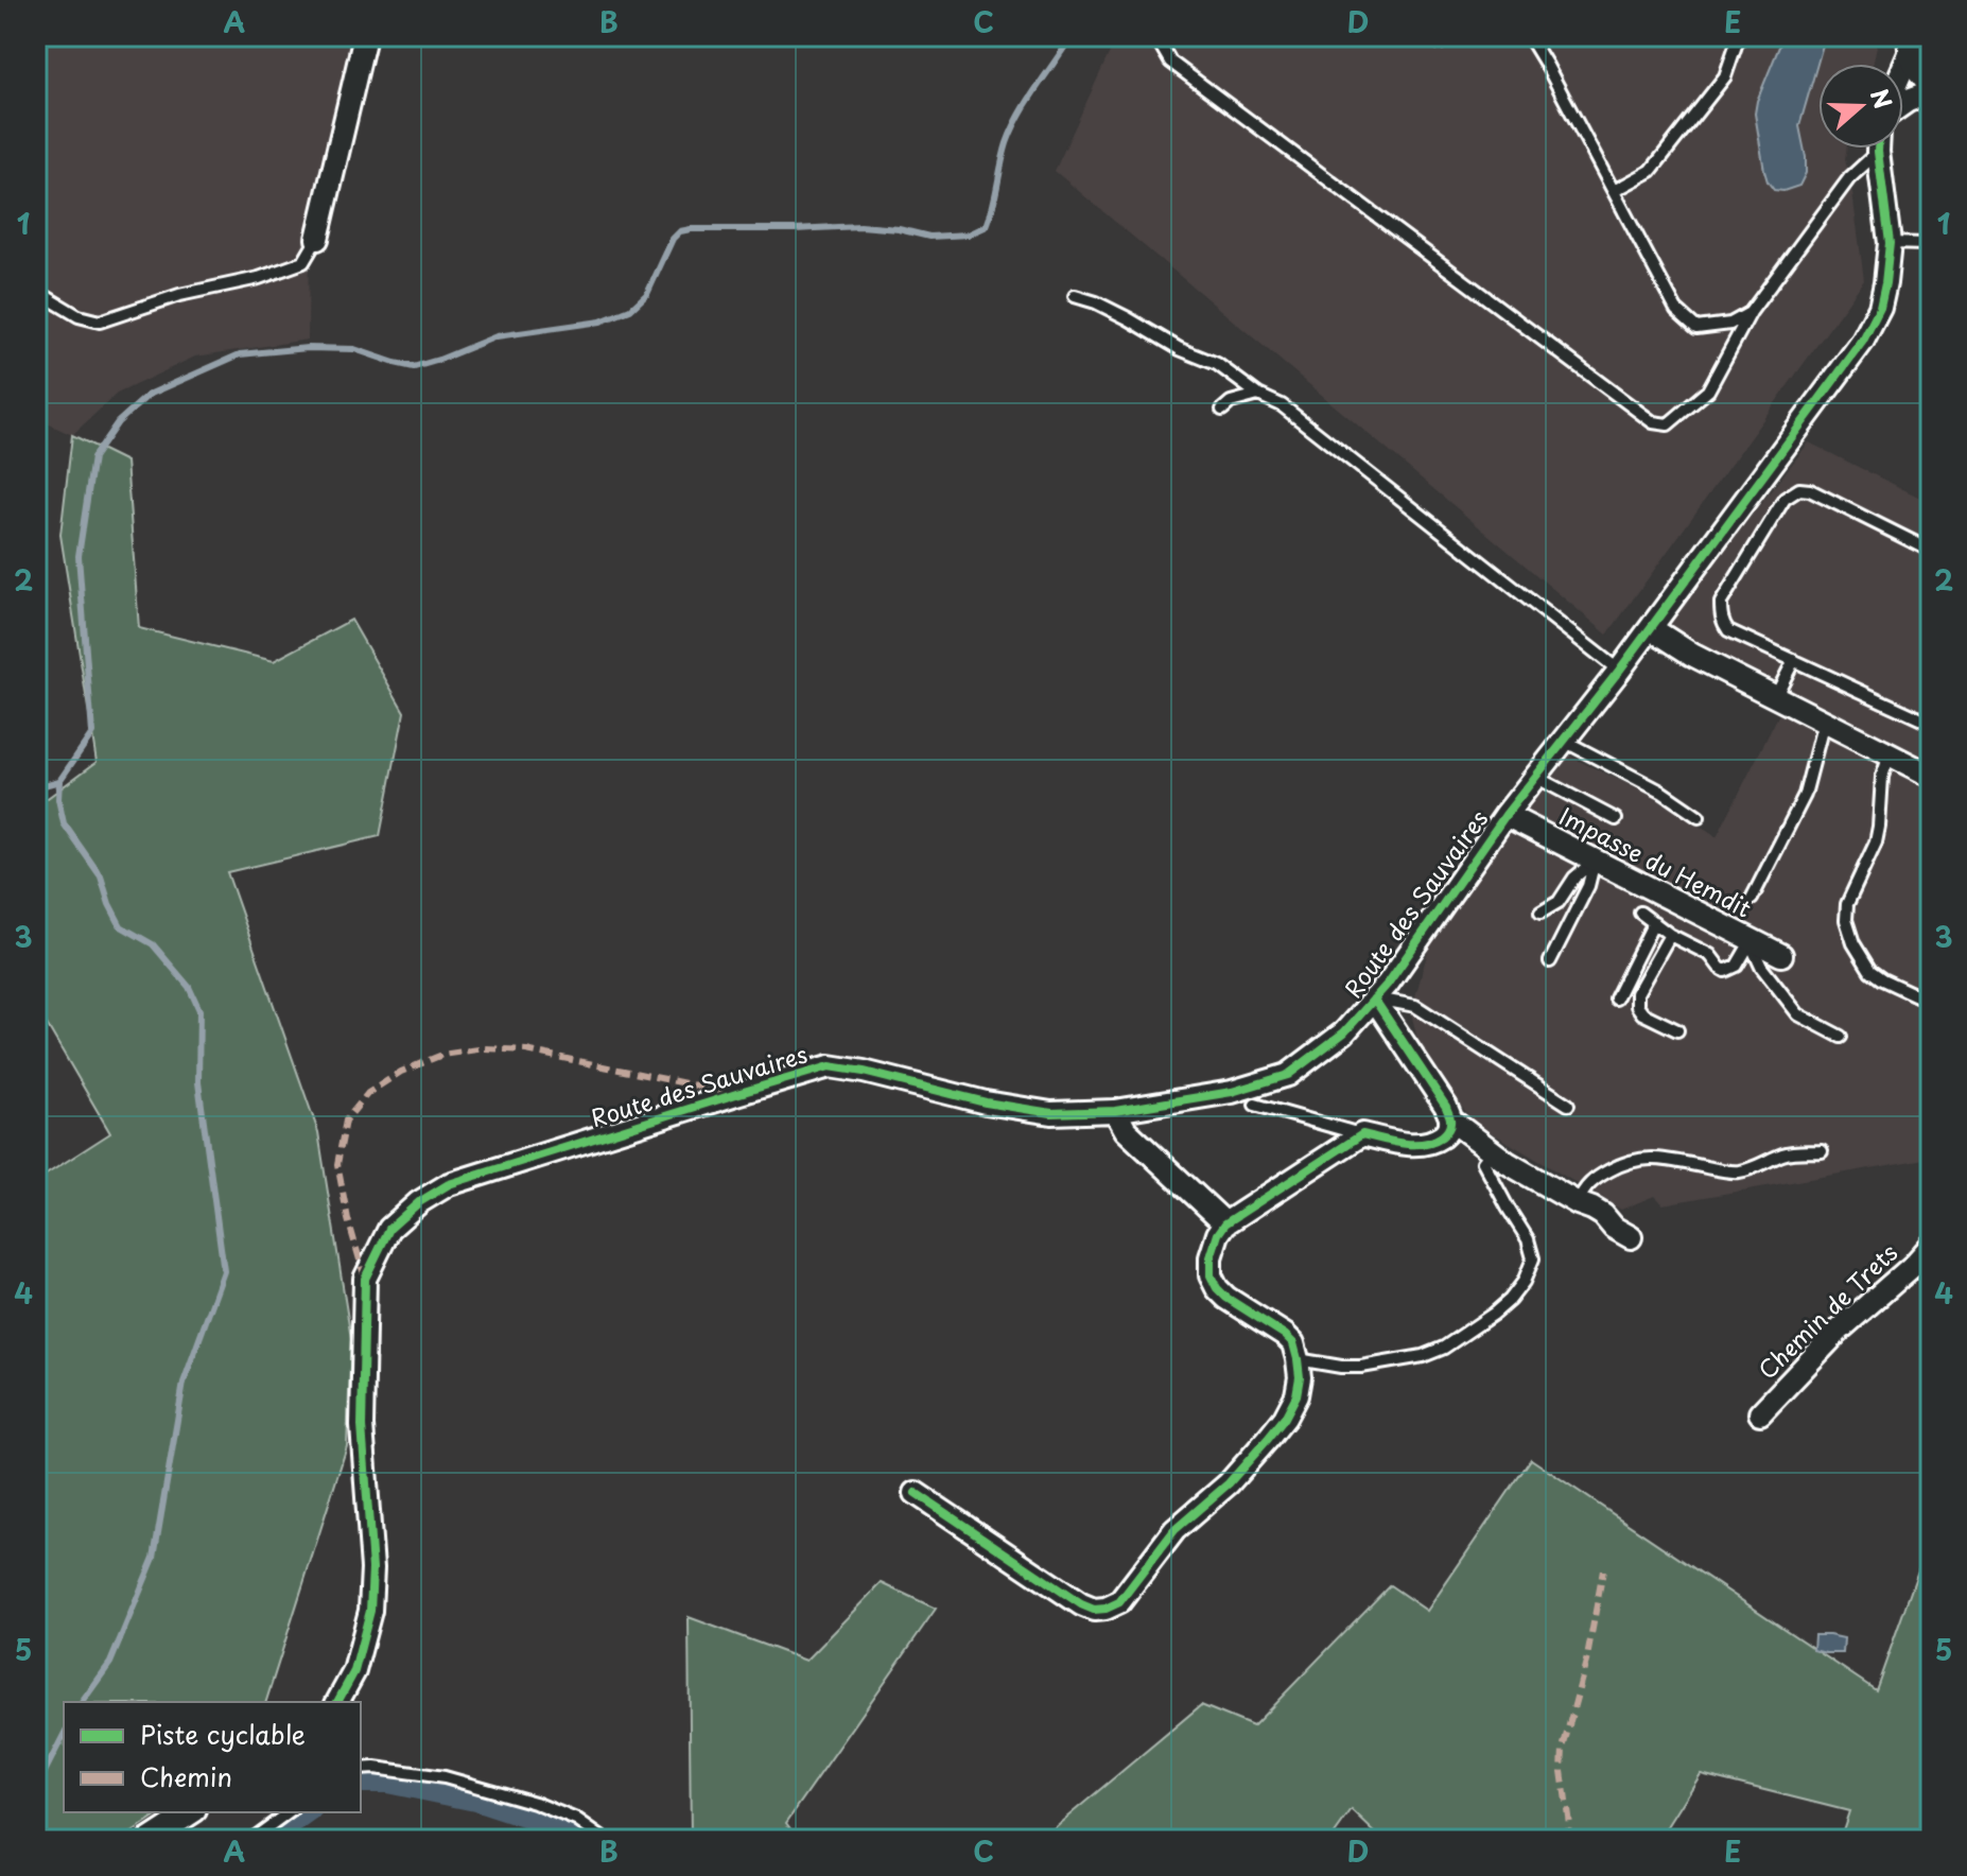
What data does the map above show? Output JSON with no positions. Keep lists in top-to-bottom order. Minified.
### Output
{"streets":{"street":["Impasse du Hemdit","Route des Sauvaires","Chemin de Trets"]},"crossings":[["Impasse du Hemdit","Route des Sauvaires"]],"legend":["Piste cyclable","Chemin"],"north":"right","grid":{"columns":["A","B","C","D","E"],"rows":["1","2","3","4","5"]}}
